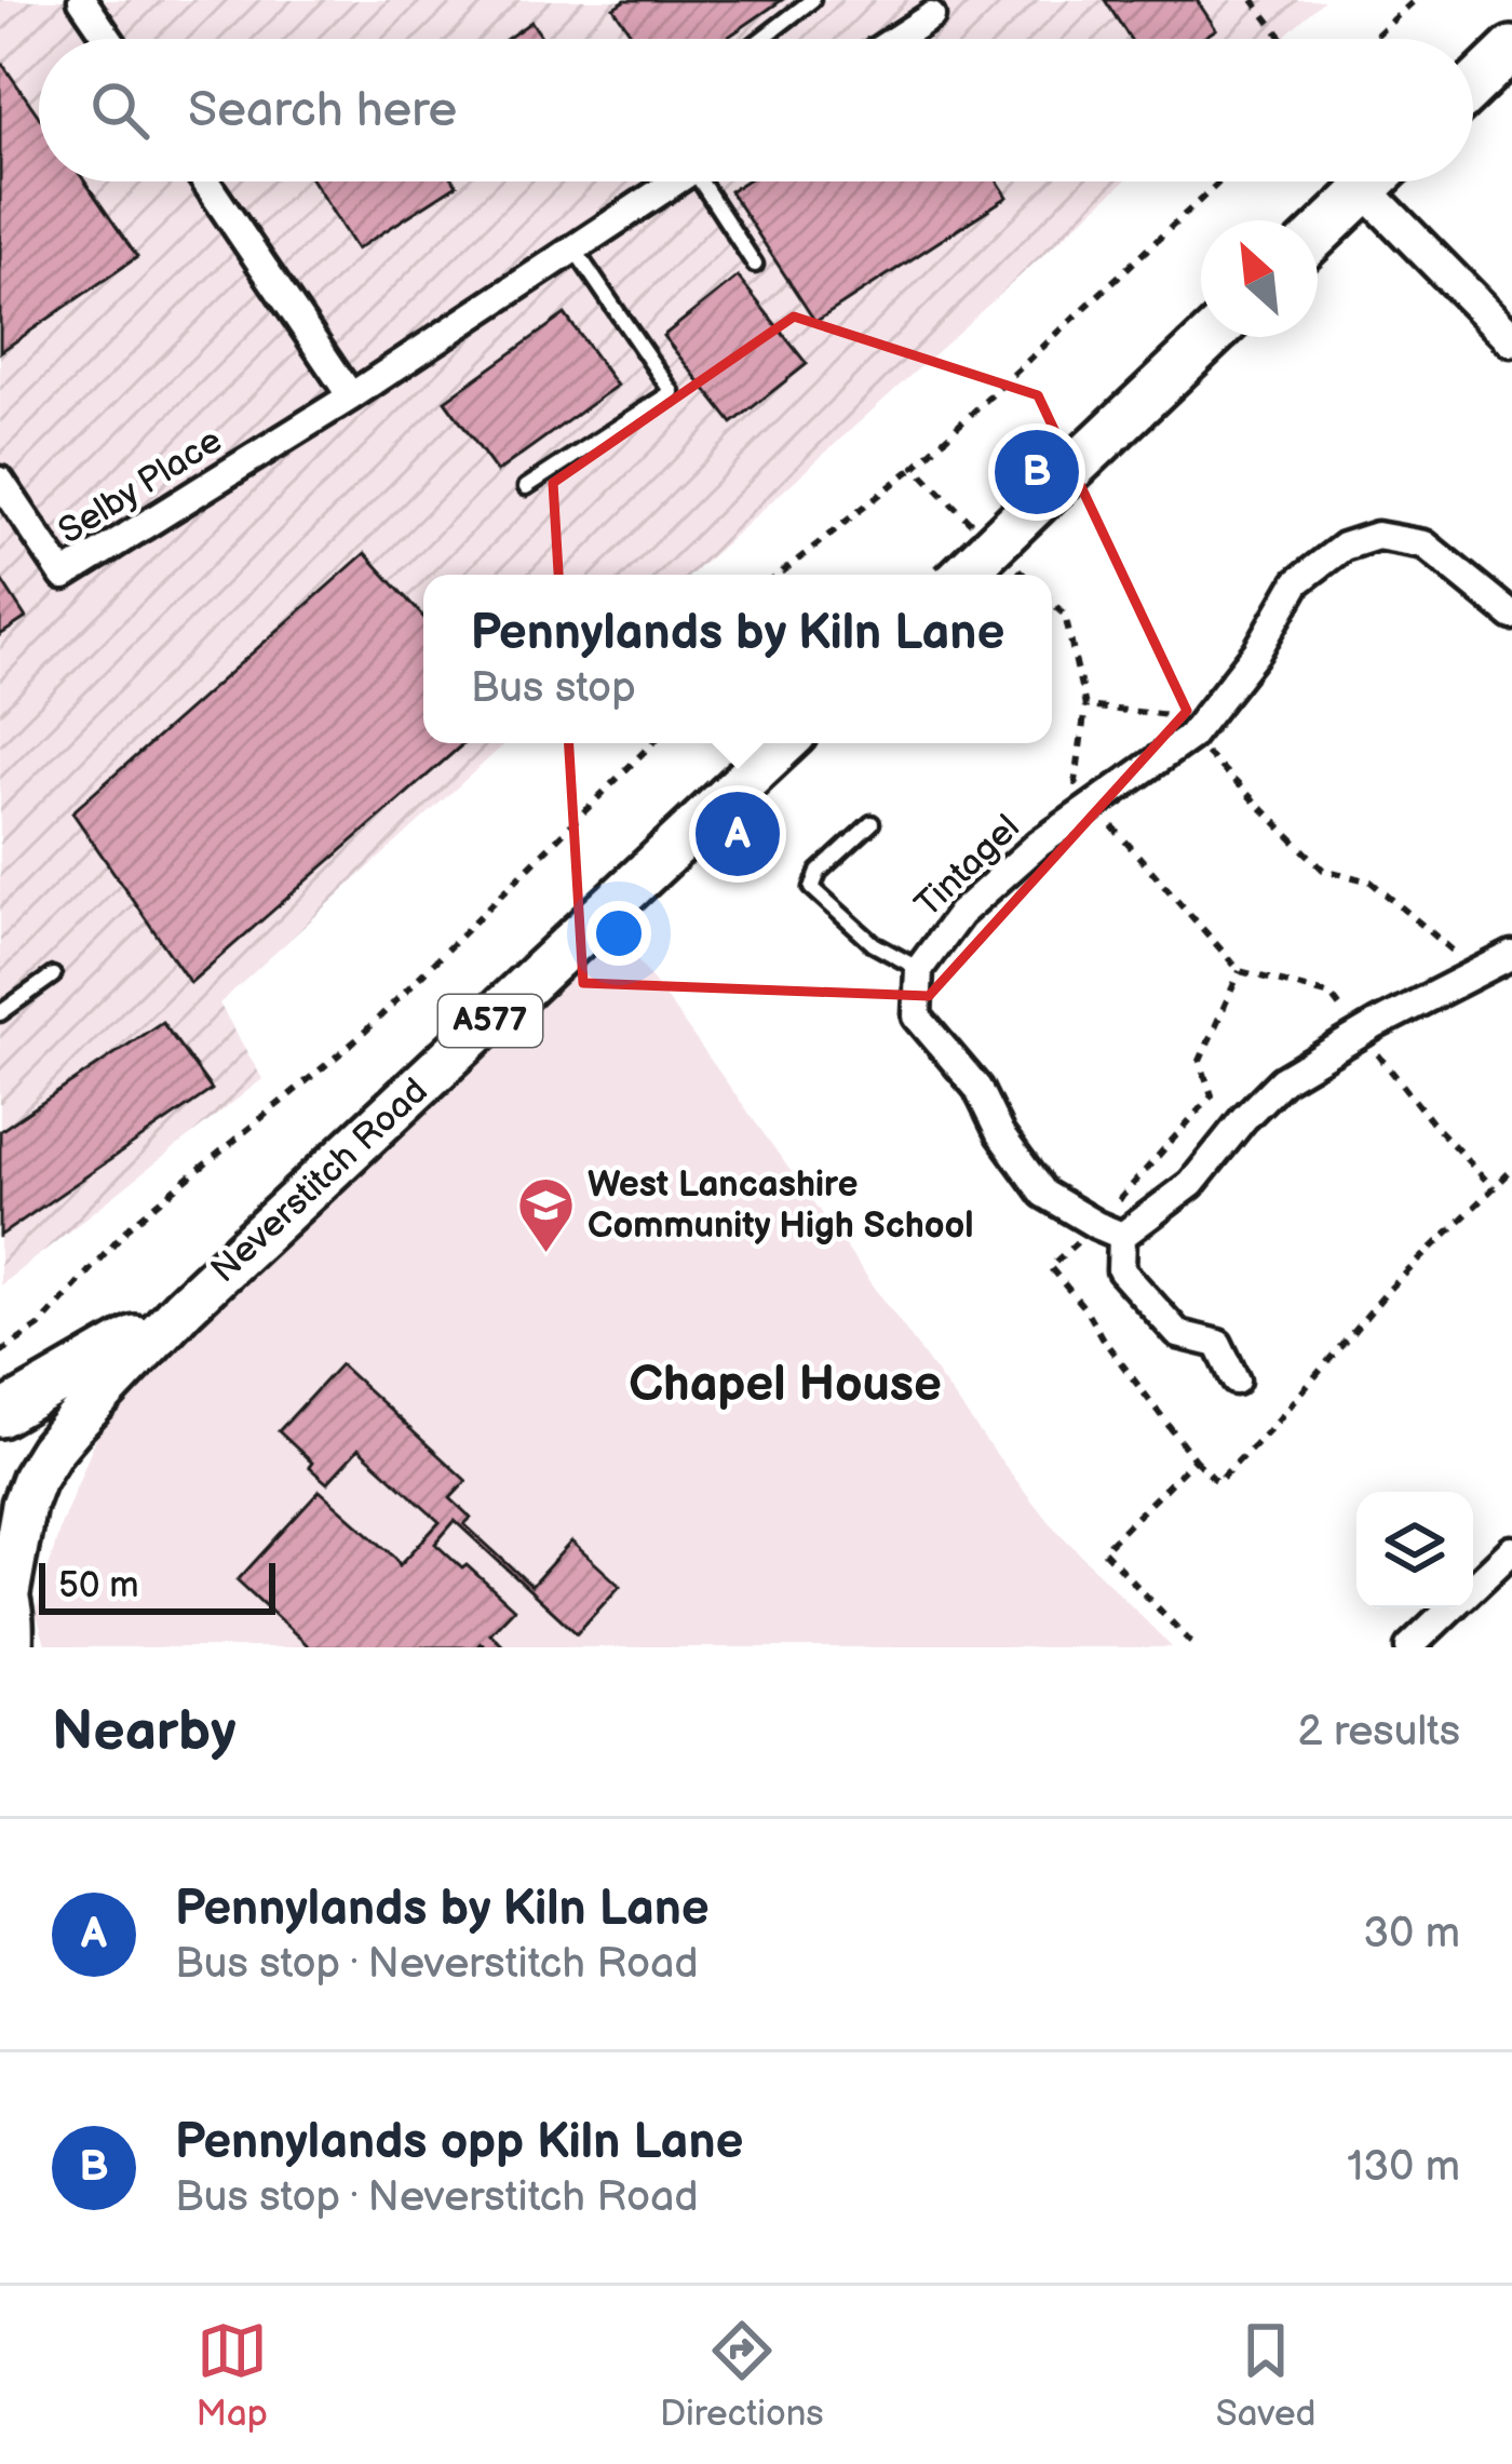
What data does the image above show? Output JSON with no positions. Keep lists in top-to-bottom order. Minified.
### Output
{"streets":{"main road":["A577","Neverstitch Road"],"street":["Selby Place","Tintagel"]},"districts":["Chapel House"],"places":{"school or university":["West Lancashire Community High School"]},"scale_bar":"50 m","north":"top left","page":{"search":"Search here","pins":["B","A"],"popup":["Pennylands by Kiln Lane","Bus stop"],"scale":"50 m","heading":["Nearby","2 results"],"list":[{"mark":"A","name":"Pennylands by Kiln Lane","note":"Bus stop · Neverstitch Road","value":"30 m"},{"mark":"B","name":"Pennylands opp Kiln Lane","note":"Bus stop · Neverstitch Road","value":"130 m"}],"nav":["Map","Directions","Saved"]}}
